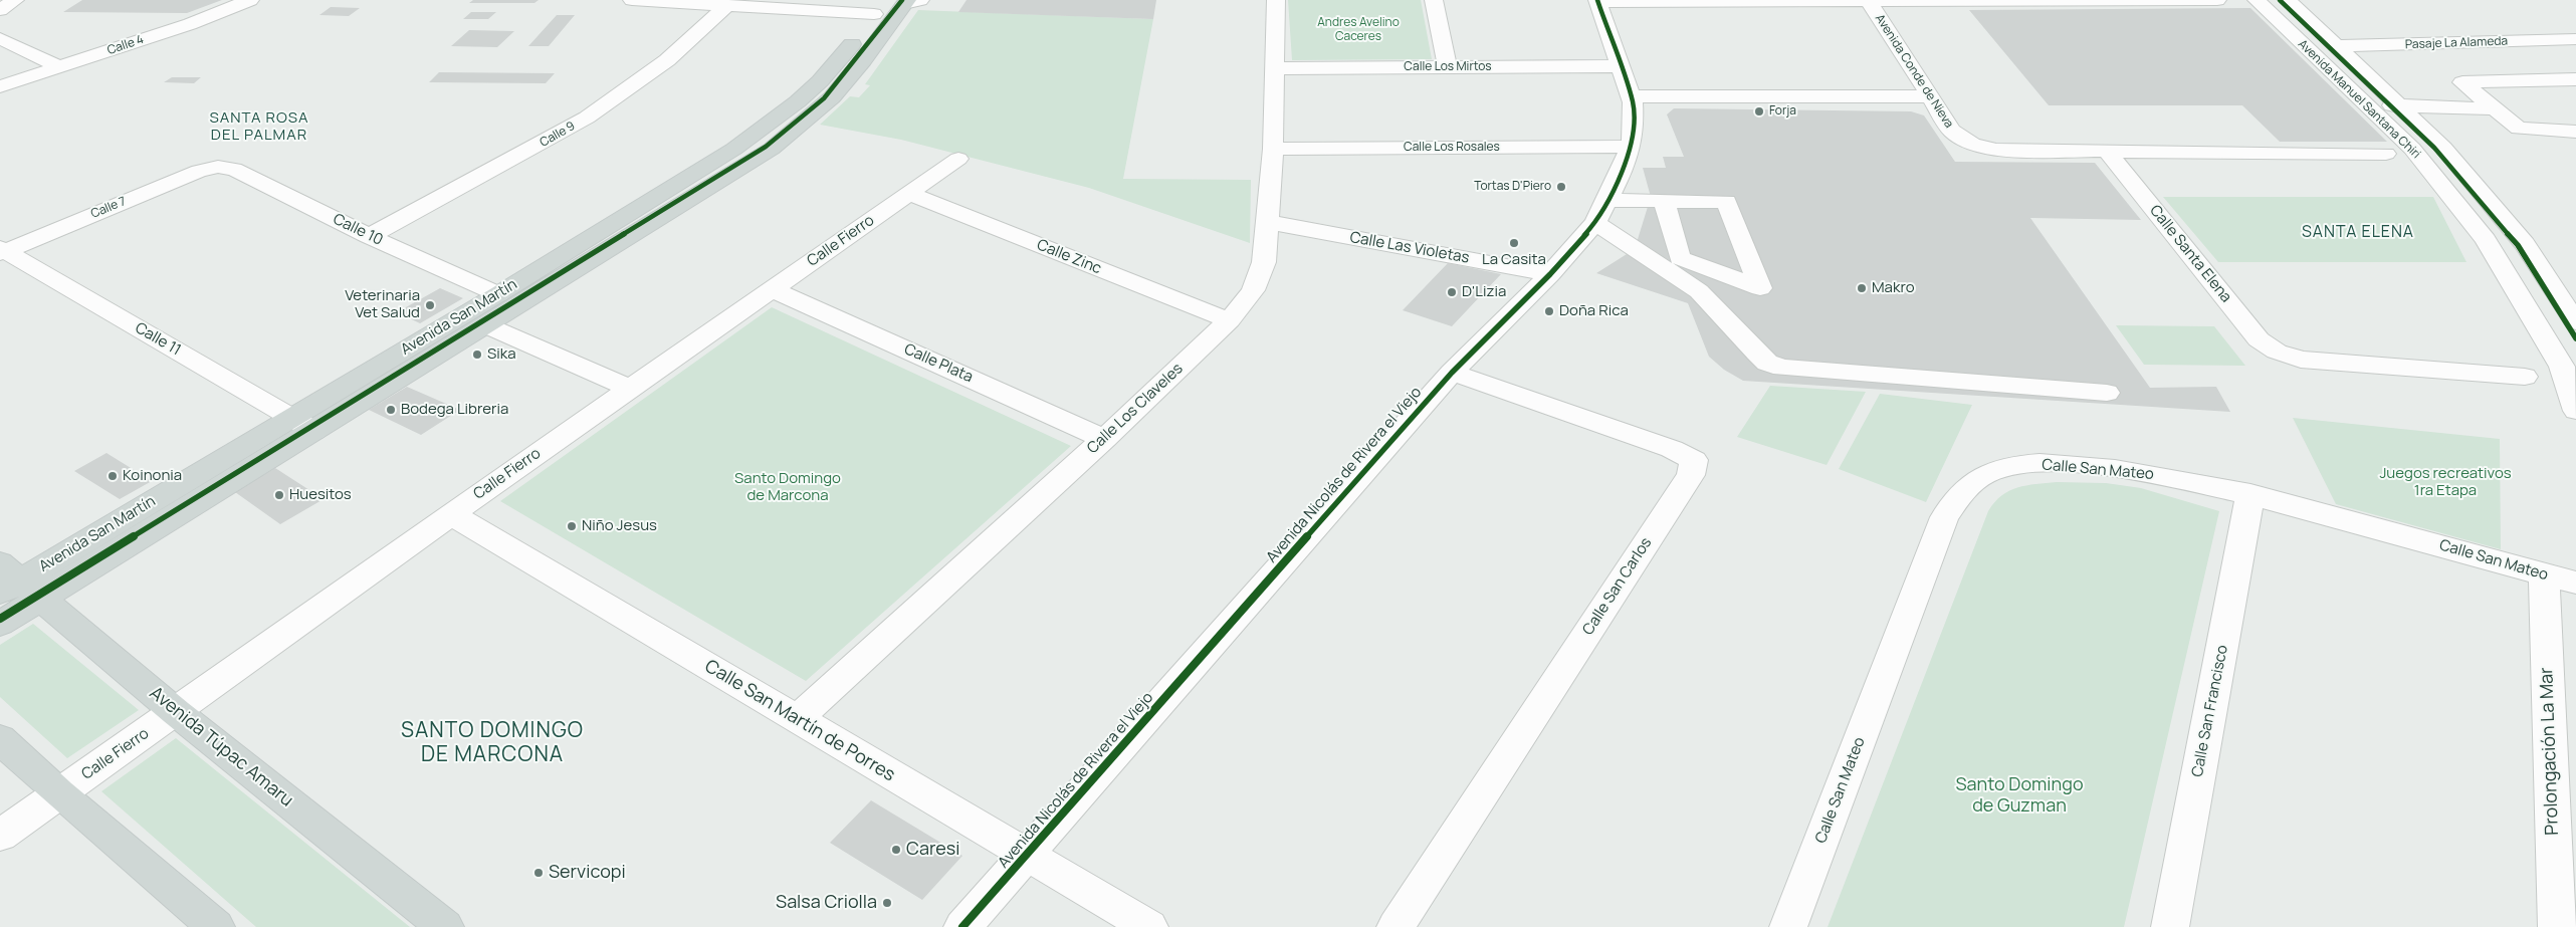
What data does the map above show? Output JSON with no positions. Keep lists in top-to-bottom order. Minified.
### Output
{"streets":{"main road":["Avenida San Martín","Avenida Túpac Amaru"],"street":["Pasaje La Alameda","Calle 4","Calle Los Mirtos","Avenida Conde de Nieva","Avenida Manuel Santana Chiri","Calle 9","Calle Los Rosales","Calle 7","Calle 10","Calle Fierro","Calle Las Violetas","Calle Santa Elena","Calle Zinc","Calle 11","Calle Plata","Calle Los Claveles","Calle San Mateo","Avenida Nicolás de Rivera el Viejo","Calle San Carlos","Calle San Francisco","Calle San Martín de Porres","Prolongación La Mar"]},"crossings":[["Pasaje La Alameda","Avenida Manuel Santana Chiri"],["Calle Los Mirtos","Calle Los Claveles"],["Calle Los Mirtos","Avenida Nicolás de Rivera el Viejo"],["Avenida Conde de Nieva","Calle Santa Elena"],["Calle 9","Calle 10"],["Calle Los Rosales","Calle Los Claveles"],["Calle Los Rosales","Avenida Nicolás de Rivera el Viejo"],["Calle 7","Calle 10"],["Calle 7","Calle 11"],["Calle 10","Avenida San Martín"],["Calle Fierro","Calle Zinc"],["Calle Fierro","Calle Plata"],["Calle Fierro","Calle San Martín de Porres"],["Calle Fierro","Avenida Túpac Amaru"],["Calle Las Violetas","Calle Los Claveles"],["Calle Las Violetas","Avenida Nicolás de Rivera el Viejo"],["Calle Zinc","Calle Los Claveles"],["Avenida San Martín","Calle 11"],["Avenida San Martín","Avenida Túpac Amaru"],["Calle Plata","Calle Los Claveles"],["Calle Los Claveles","Calle San Martín de Porres"],["Calle San Mateo","Calle San Francisco"],["Calle San Mateo","Prolongación La Mar"],["Avenida Nicolás de Rivera el Viejo","Calle San Carlos"],["Avenida Nicolás de Rivera el Viejo","Calle San Martín de Porres"]],"districts":["SANTA ROSA DEL PALMAR","SANTA ELENA","SANTO DOMINGO DE MARCONA"],"parks":["Andres Avelino Caceres","Juegos recreativos 1ra Etapa","Santo Domingo de Marcona","Santo Domingo de Guzman"],"places":["Forja","Tortas D'Piero","La Casita","Makro","D'Lizia","Veterinaria Vet Salud","Doña Rica","Sika","Bodega Libreria","Koinonia","Huesitos","Niño Jesus","Caresi","Servicopi","Salsa Criolla"]}
